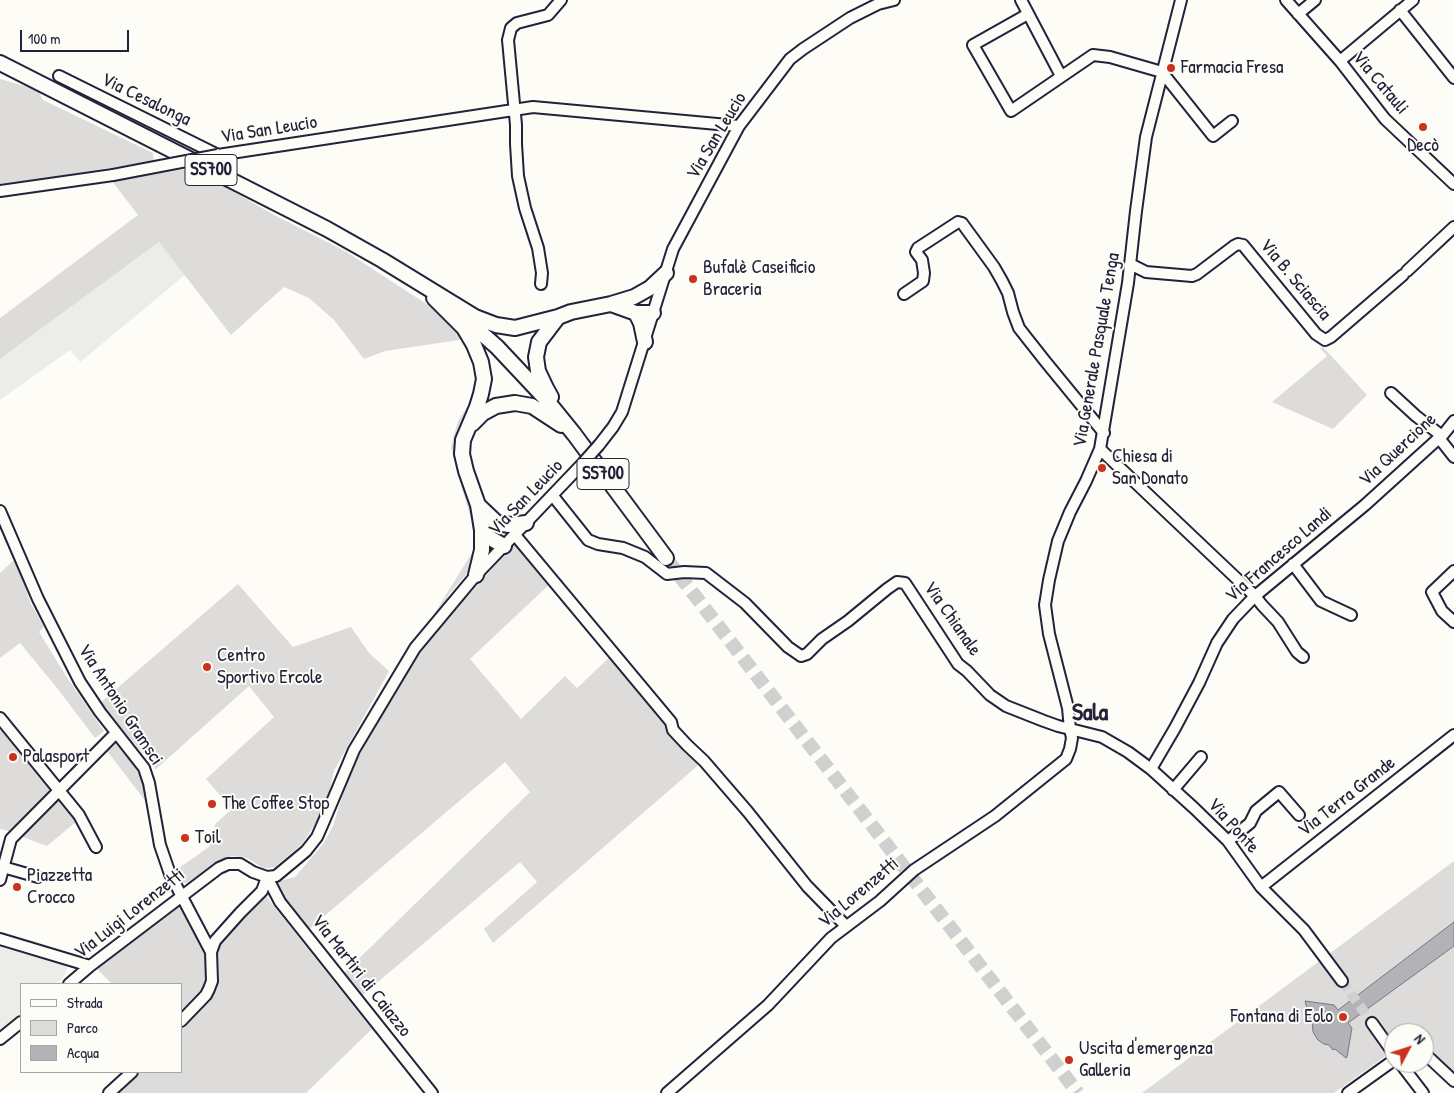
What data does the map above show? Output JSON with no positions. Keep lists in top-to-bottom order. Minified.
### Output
{"streets":{"highway":["SS700"],"street":["Via Catauli","Via Cesalonga","Via San Leucio","Via B. Sciascia","Via Generale Pasquale Tenga","Via Quercione","Via Francesco Landi","Via Chianale","Via Antonio Gramsci","Via Terra Grande","Via Ponte","Via Lorenzetti","Via Luigi Lorenzetti","Via Martiri di Caiazzo"]},"crossings":[["Via Cesalonga","Via San Leucio"],["Via San Leucio","SS700"],["Via San Leucio","Via Chianale"],["Via San Leucio","Via Luigi Lorenzetti"],["Via San Leucio","Via Martiri di Caiazzo"],["Via Generale Pasquale Tenga","Via Chianale"],["Via Generale Pasquale Tenga","Via Ponte"],["Via Generale Pasquale Tenga","Via Lorenzetti"],["Via Quercione","Via Francesco Landi"],["Via Francesco Landi","Via Ponte"],["Via Chianale","Via Ponte"],["Via Chianale","Via Lorenzetti"],["Via Antonio Gramsci","Via Luigi Lorenzetti"],["Via Terra Grande","Via Ponte"],["Via Ponte","Via Lorenzetti"],["Via Luigi Lorenzetti","Via Martiri di Caiazzo"]],"districts":["Sala"],"places":["Farmacia Fresa","Decò","Bufalè Caseificio Braceria","Chiesa di San Donato","Centro Sportivo Ercole","Palasport","The Coffee Stop","Toil","Piazzetta Crocco","Fontana di Eolo","Uscita d'emergenza Galleria"],"legend":["Strada","Parco","Acqua"],"scale_bar":"100 m","north":"top right"}
